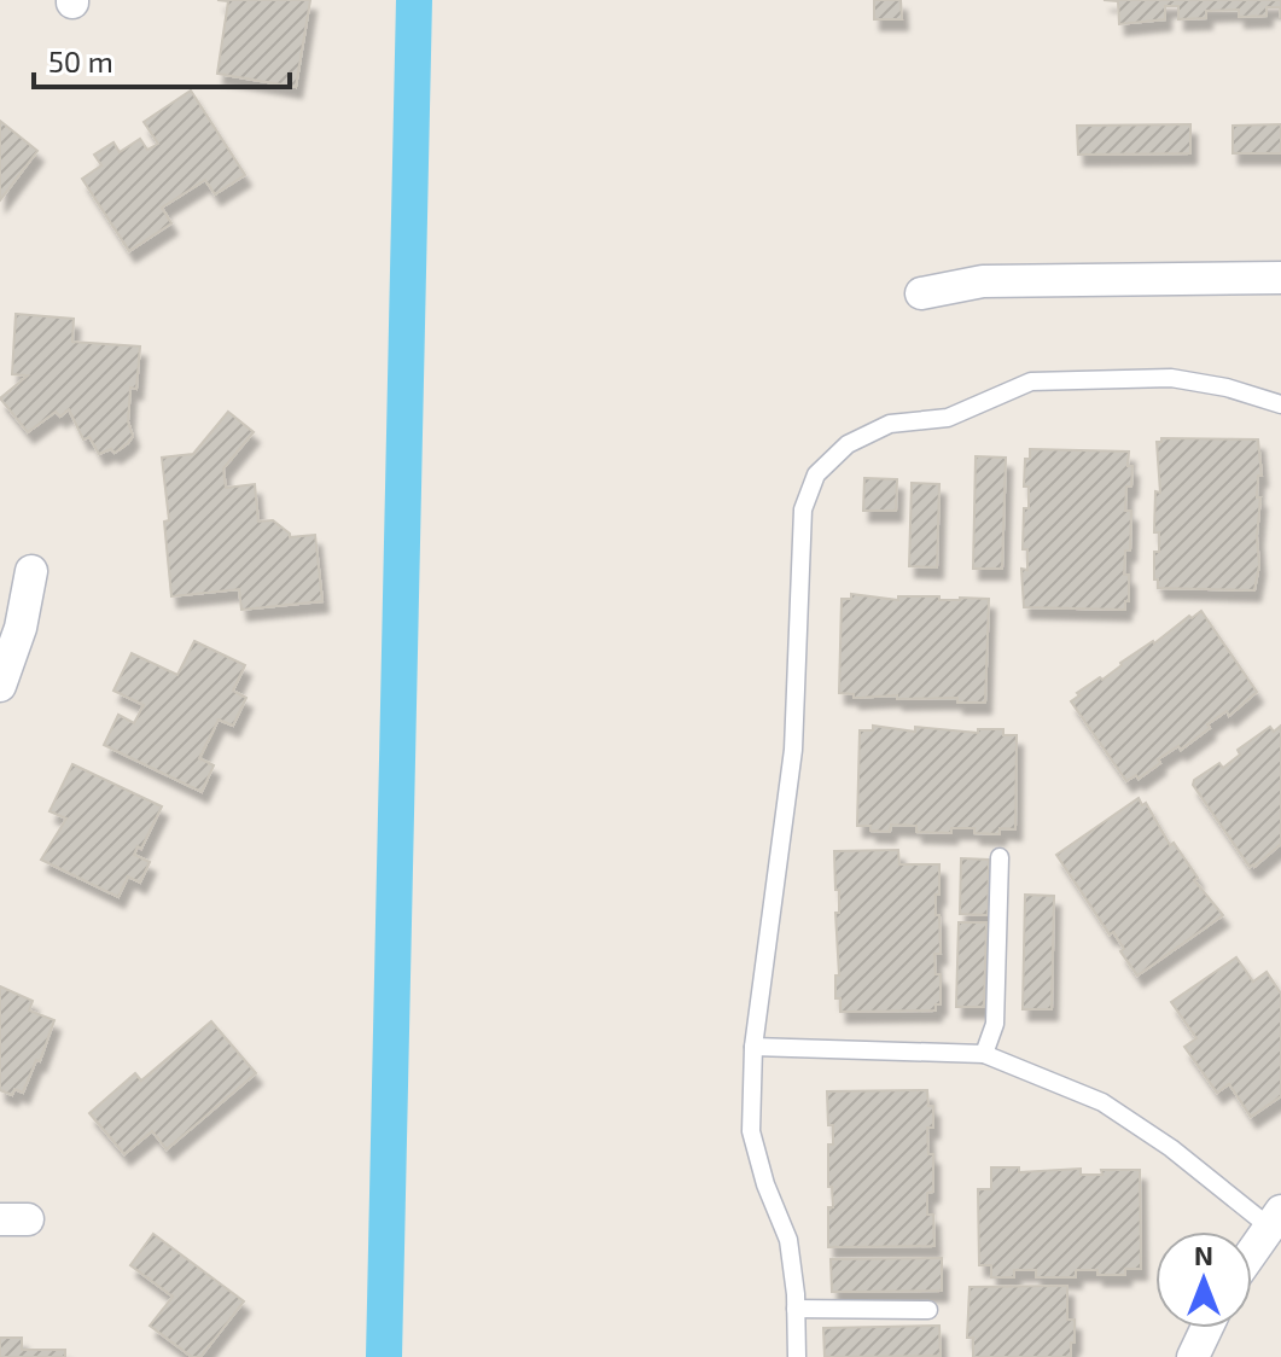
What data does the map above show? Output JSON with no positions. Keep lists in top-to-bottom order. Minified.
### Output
{"scale_bar":"50 m","north":"top"}
